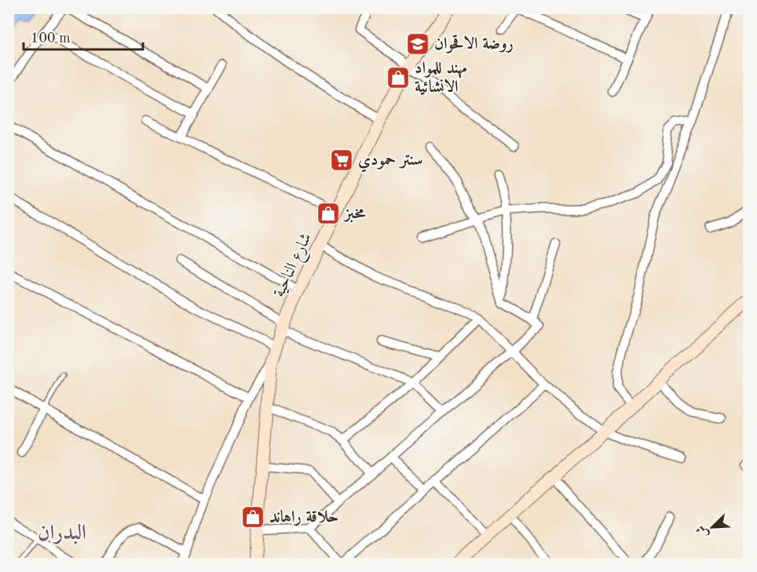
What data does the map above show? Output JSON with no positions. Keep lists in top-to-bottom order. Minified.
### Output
{"streets":{"main road":["شارع الناحية"]},"districts":["البدران"],"places":{"school or university":["روضة الاقحوان"],"shop":["مهند للمواد الانشائية","مخبز","حلاقة راهاند"],"supermarket":["سنتر حمودي"]},"scale_bar":"100 m","north":"bottom left"}
